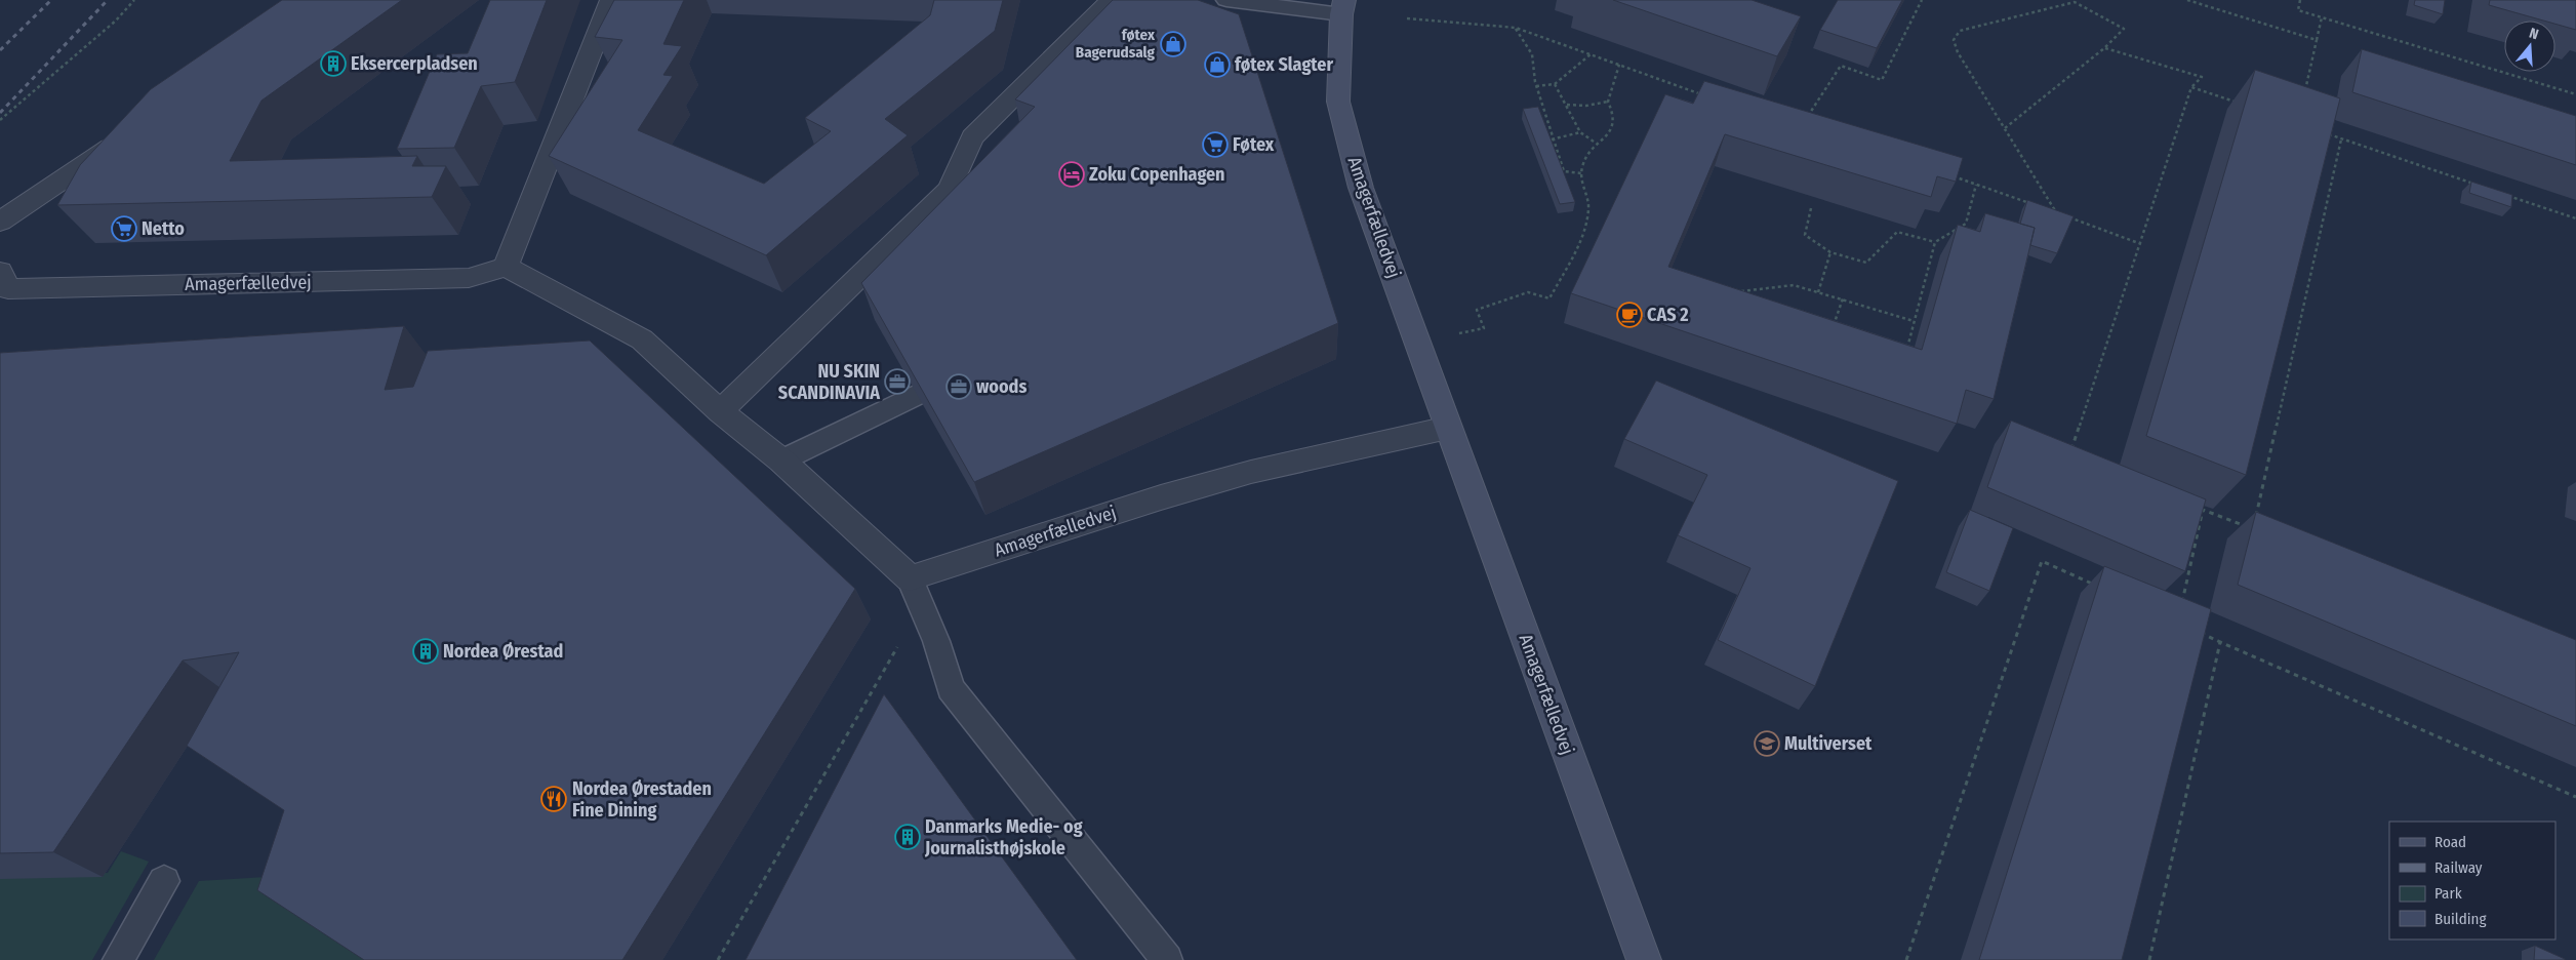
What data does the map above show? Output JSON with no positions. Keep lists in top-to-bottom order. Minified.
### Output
{"streets":{"street":["Amagerfælledvej"]},"places":{"shop":["føtex Bagerudsalg","føtex Slagter"],"building":["Eksercerpladsen","Nordea Ørestad","Danmarks Medie- og Journalisthøjskole"],"supermarket":["Føtex","Netto"],"hotel":["Zoku Copenhagen"],"cafe":["CAS 2"],"office":["NU SKIN SCANDINAVIA","woods"],"school or university":["Multiverset"],"restaurant":["Nordea Ørestaden Fine Dining"]},"legend":["Road","Railway","Park","Building"],"north":"top"}
